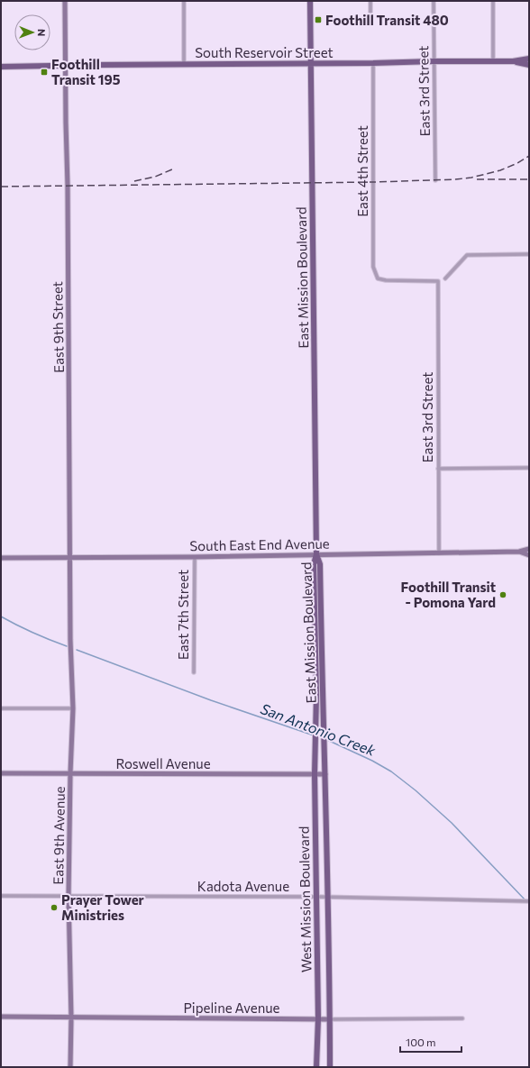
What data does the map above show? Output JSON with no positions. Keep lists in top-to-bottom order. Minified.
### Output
{"streets":{"main road":["South Reservoir Street","East Mission Boulevard","West Mission Boulevard"],"street":["East 3rd Street","East 4th Street","East 9th Street","South East End Avenue","East 7th Street","Roswell Avenue","East 9th Avenue","Kadota Avenue","Pipeline Avenue"]},"crossings":[["South Reservoir Street","East 3rd Street"],["South Reservoir Street","East 4th Street"],["South Reservoir Street","East Mission Boulevard"],["South Reservoir Street","East 9th Street"],["East 3rd Street","East 4th Street"],["East 3rd Street","South East End Avenue"],["East Mission Boulevard","South East End Avenue"],["East Mission Boulevard","Roswell Avenue"],["East Mission Boulevard","Kadota Avenue"],["East Mission Boulevard","West Mission Boulevard"],["East Mission Boulevard","Pipeline Avenue"],["East 9th Street","South East End Avenue"],["East 9th Street","East 9th Avenue"],["South East End Avenue","East 7th Street"],["Roswell Avenue","East 9th Avenue"],["Roswell Avenue","West Mission Boulevard"],["East 9th Avenue","Kadota Avenue"],["East 9th Avenue","Pipeline Avenue"],["Kadota Avenue","West Mission Boulevard"],["West Mission Boulevard","Pipeline Avenue"]],"water":["San Antonio Creek"],"places":{"transit":["Foothill Transit 480","Foothill Transit 195"],"other":["Foothill Transit - Pomona Yard","Prayer Tower Ministries"]},"scale_bar":"100 m","north":"right"}
